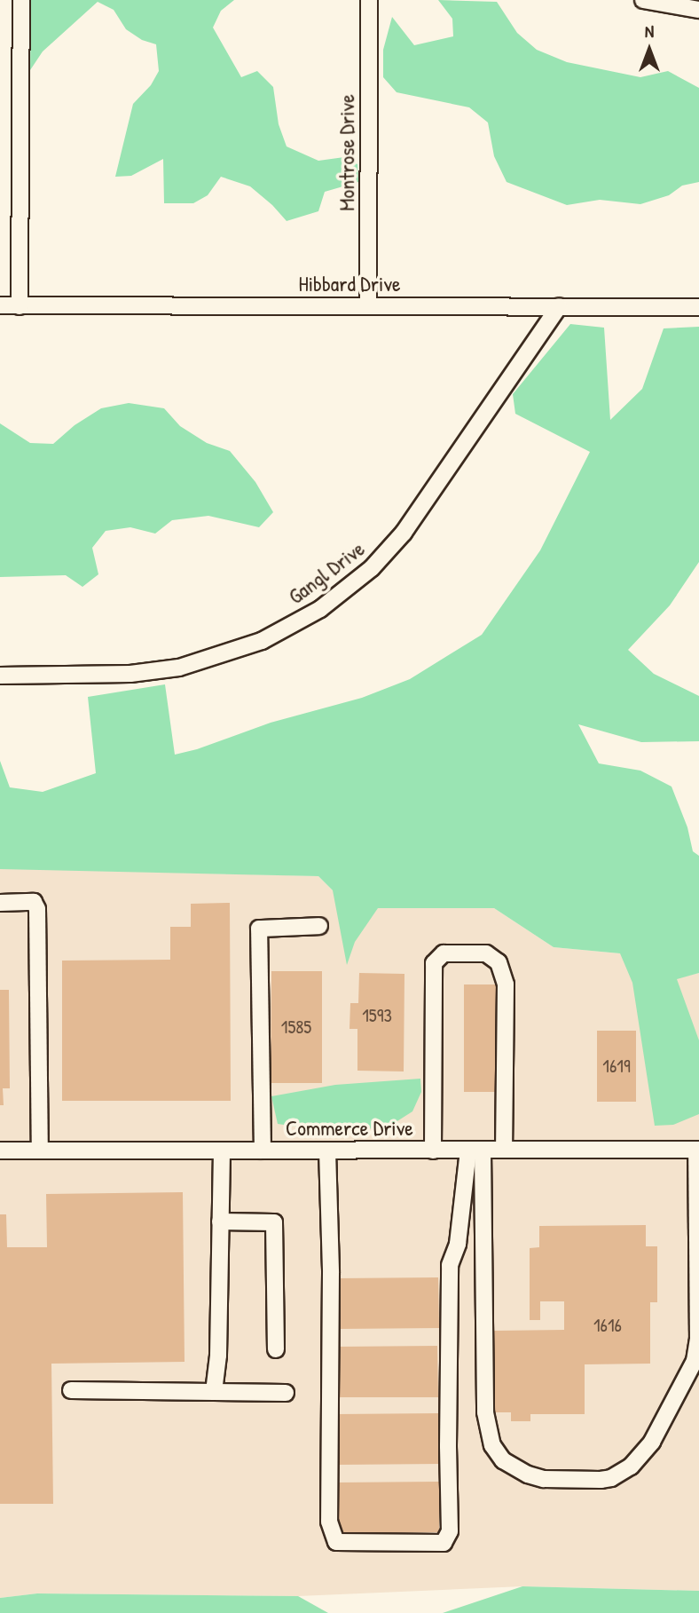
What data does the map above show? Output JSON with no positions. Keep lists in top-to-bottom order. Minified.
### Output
{"streets":{"street":["Montrose Drive","Hibbard Drive","Gangl Drive","Commerce Drive"]},"crossings":[["Montrose Drive","Hibbard Drive"],["Hibbard Drive","Gangl Drive"]],"house_numbers":["1593","1585","1619","1616"],"north":"top"}
